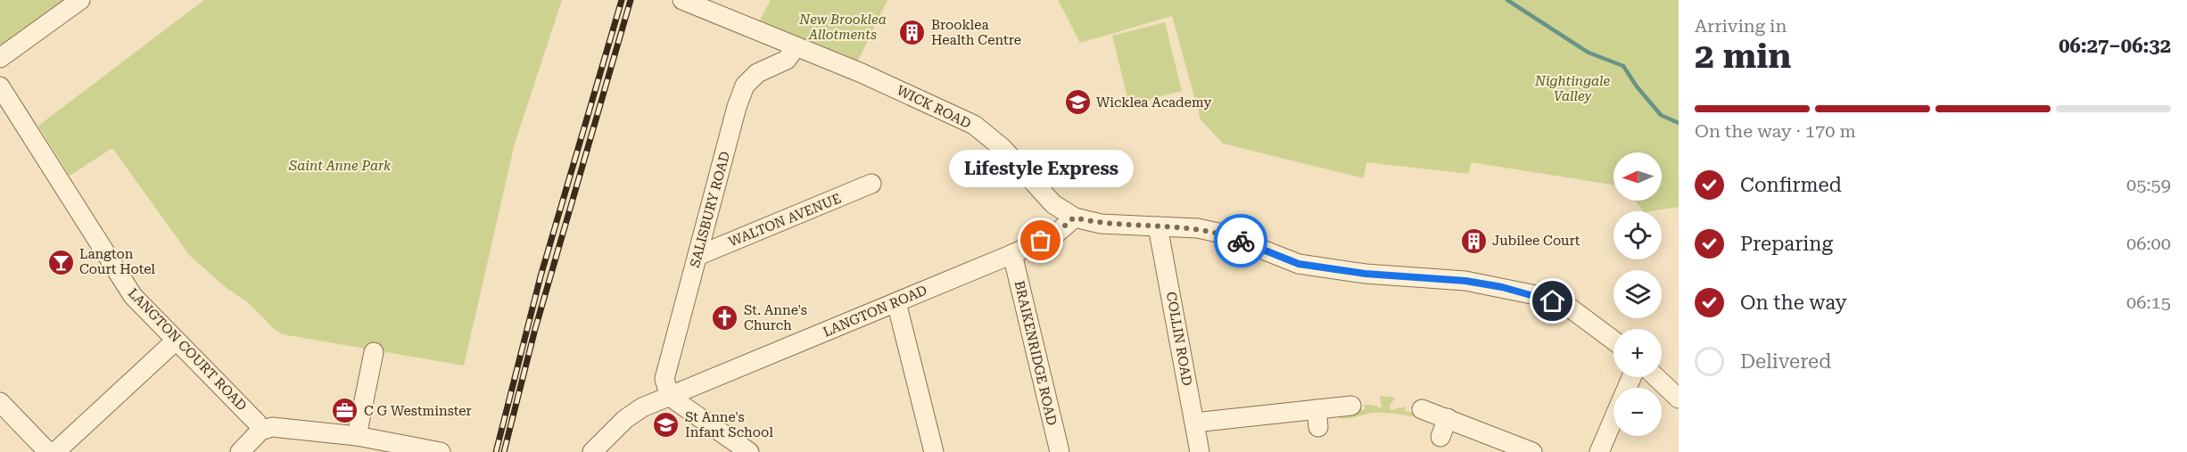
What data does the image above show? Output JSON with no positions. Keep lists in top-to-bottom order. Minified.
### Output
{"streets":{"street":["WICK ROAD","SALISBURY ROAD","WALTON AVENUE","LANGTON ROAD","COLLIN ROAD","LANGTON COURT ROAD","BRAIKENRIDGE ROAD"]},"crossings":[["WICK ROAD","SALISBURY ROAD"],["WICK ROAD","LANGTON ROAD"],["WICK ROAD","COLLIN ROAD"],["SALISBURY ROAD","WALTON AVENUE"],["SALISBURY ROAD","LANGTON ROAD"],["LANGTON ROAD","BRAIKENRIDGE ROAD"]],"parks":["New Brooklea Allotments","Nightingale Valley","Saint Anne Park"],"places":{"building":["Brooklea Health Centre","Jubilee Court"],"school or university":["Wicklea Academy","St Anne's Infant School"],"other":["Lifestyle Express"],"bar":["Langton Court Hotel"],"church":["St. Anne's Church"],"office":["C G Westminster"]},"north":"left","page":{"heading":["2 min","Arriving in","06:27–06:32"],"bar":"On the way · 170 m","bubble":"Lifestyle Express","map_buttons":["+","−"],"list":[["Confirmed","05:59"],["Preparing","06:00"],["On the way","06:15"],"Delivered"]}}
